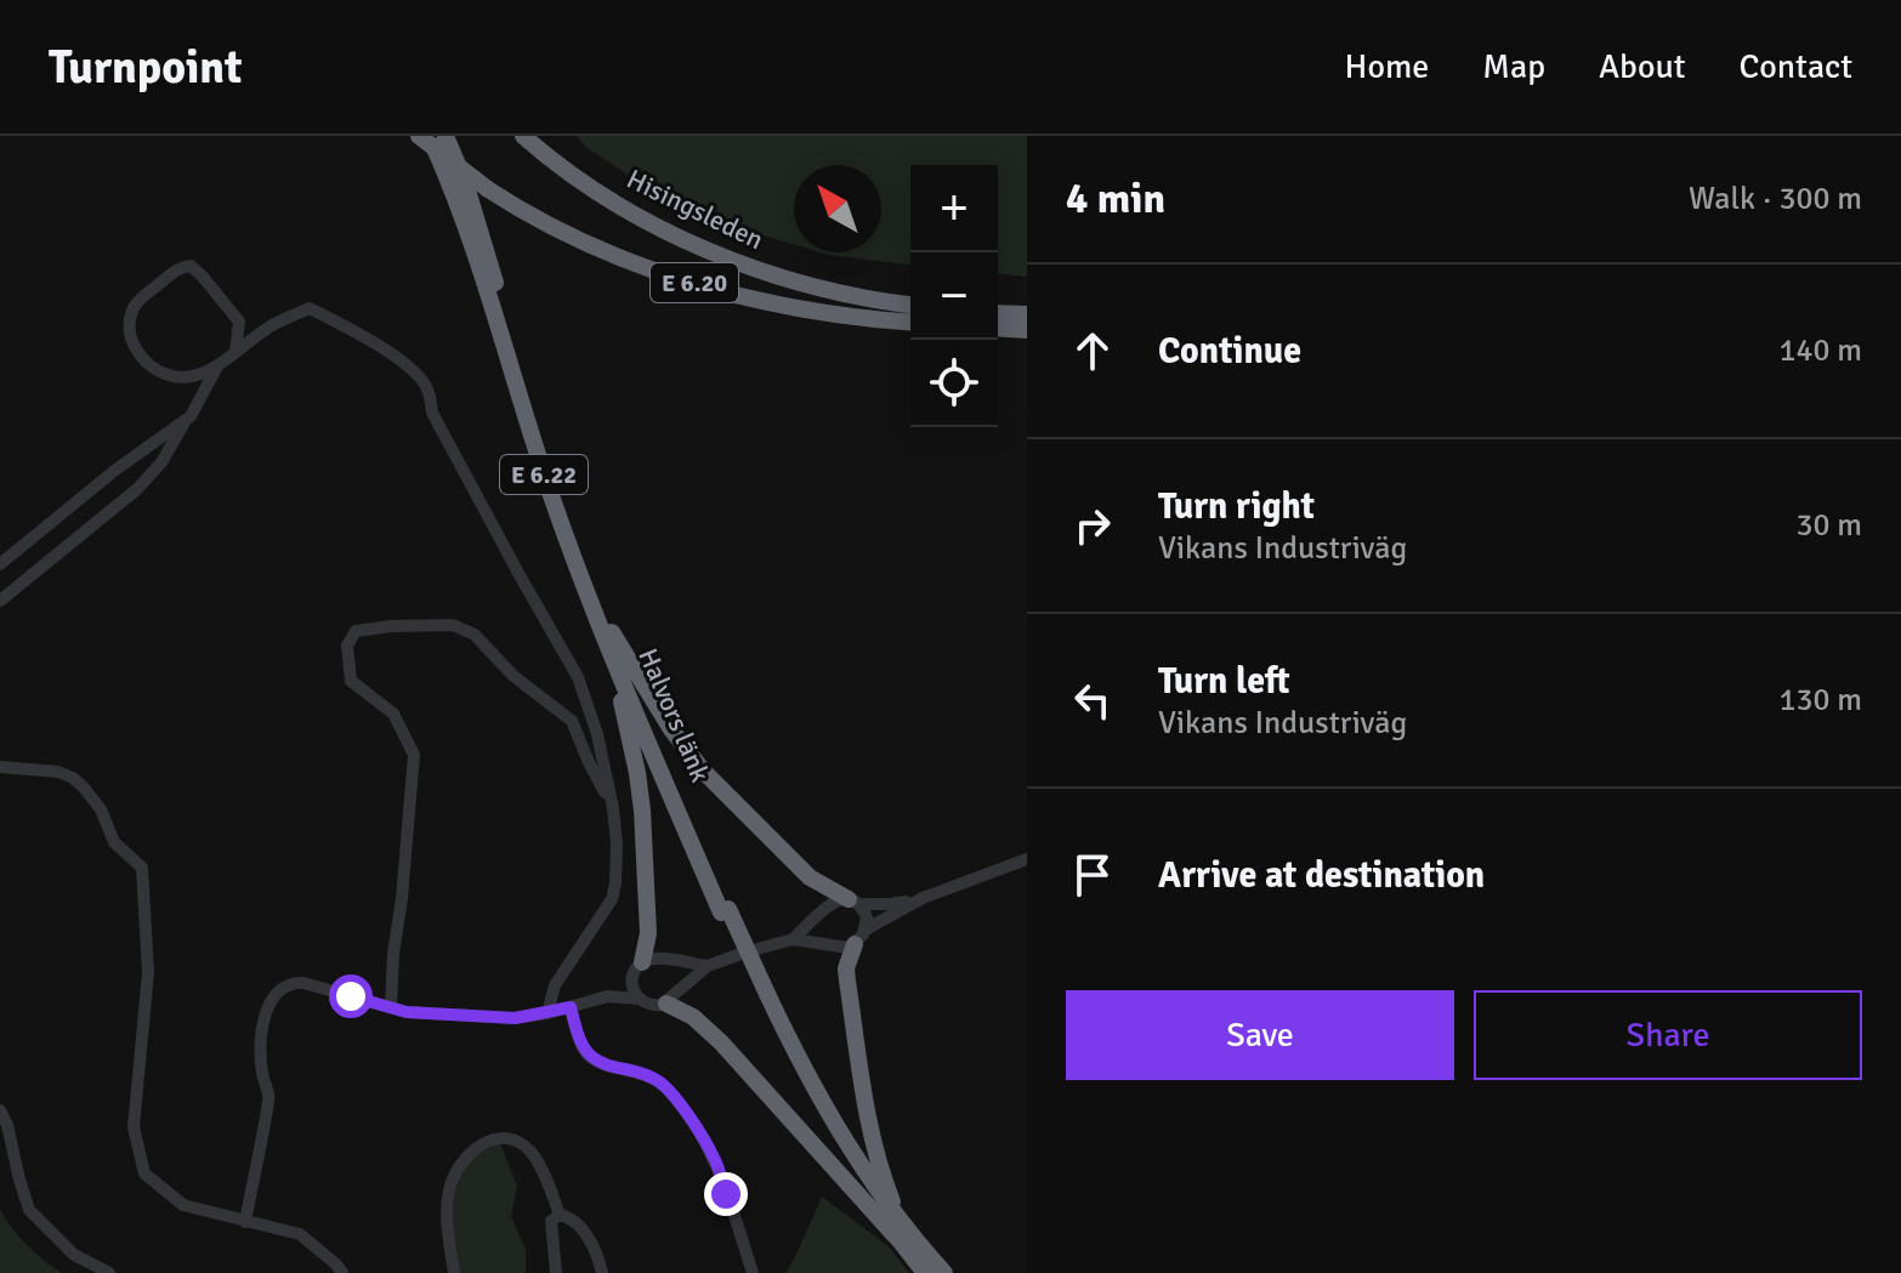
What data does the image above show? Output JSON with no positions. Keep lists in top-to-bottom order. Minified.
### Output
{"streets":{"highway":["Hisingsleden","E 6.20","E 6.22","Halvors länk"]},"crossings":[["E 6.22","Halvors länk"]],"north":"top left","page":{"header":"Turnpoint","nav":["Home","Map","About","Contact"],"heading":["4 min","Walk · 300 m"],"map_buttons":["+","−"],"list":[["Continue","140 m"],["Turn right","Vikans Industriväg","30 m"],["Turn left","Vikans Industriväg","130 m"],"Arrive at destination"],"buttons":["Save","Share"]}}
